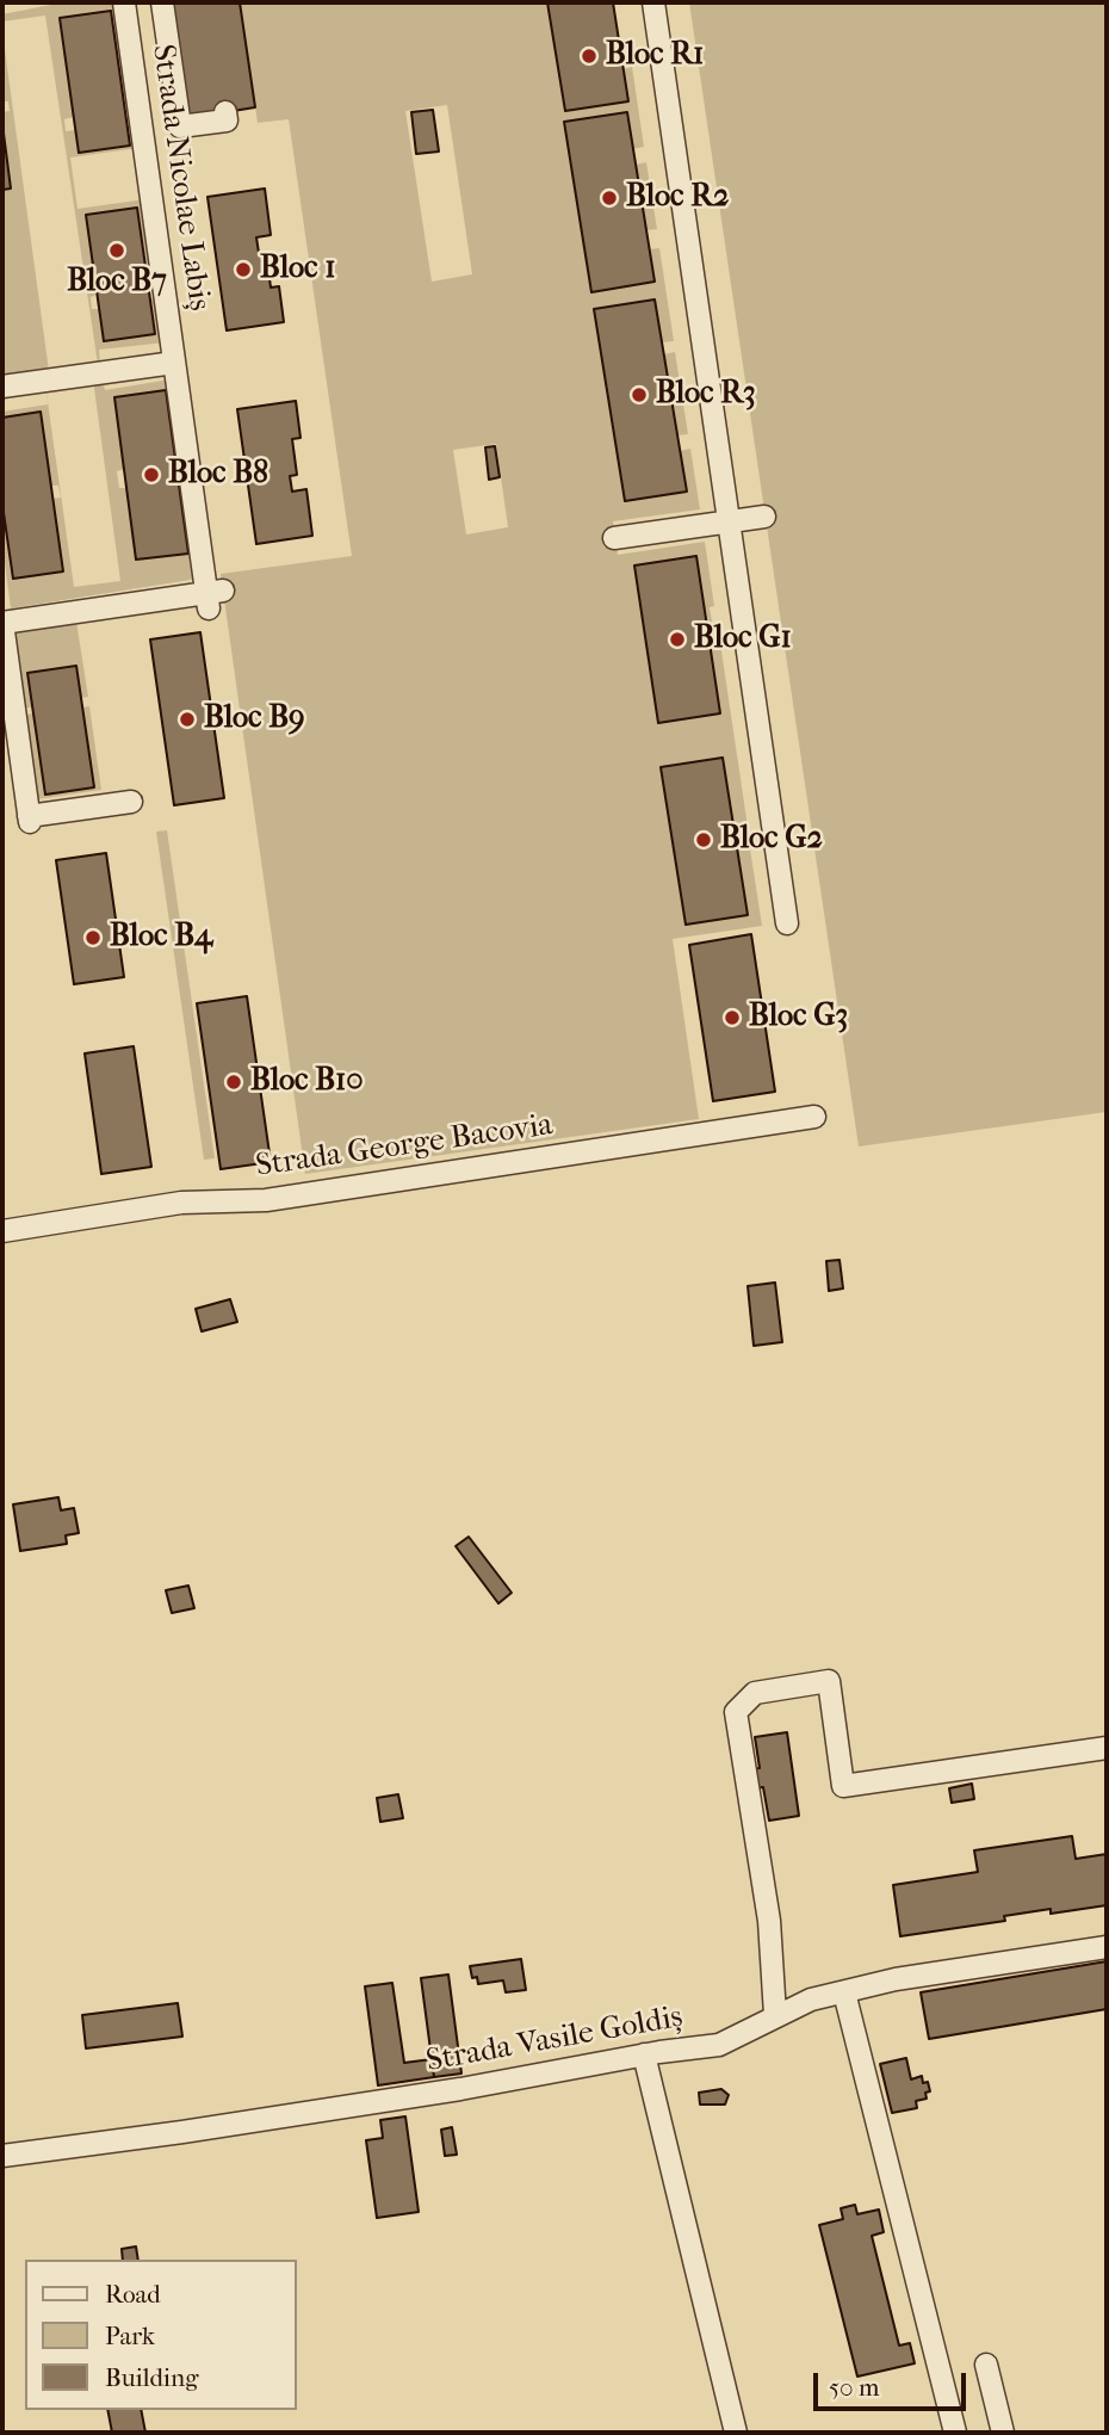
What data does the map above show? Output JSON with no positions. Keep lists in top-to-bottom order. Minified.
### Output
{"streets":{"street":["Strada Nicolae Labiș","Strada George Bacovia","Strada Vasile Goldiș"]},"places":["Bloc R1","Bloc R2","Bloc B7","Bloc 1","Bloc R3","Bloc B8","Bloc G1","Bloc B9","Bloc G2","Bloc B4","Bloc G3","Bloc B10"],"legend":["Road","Park","Building"],"scale_bar":"50 m"}
